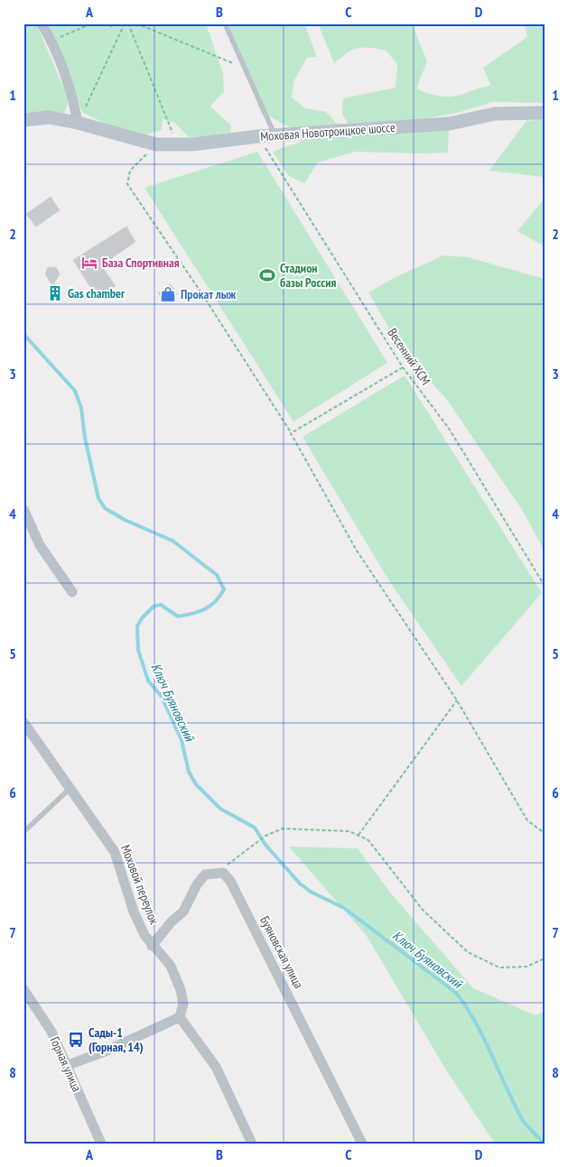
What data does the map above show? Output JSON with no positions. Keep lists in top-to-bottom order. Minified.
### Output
{"streets":{"main road":["Моховая Новотроицкое шоссе"],"street":["Моховой переулок","Буяновская улица","Горная улица"],"path":["Весенний ХСМ"]},"crossings":[["Моховая Новотроицкое шоссе","Весенний ХСМ"]],"water":["Ключ Буяновский"],"places":{"hotel":["База Спортивная"],"sports":["Стадион базы Россия"],"building":["Gas chamber"],"shop":["Прокат лыж"],"bus stop":["Сады-1 (Горная, 14)"]},"grid":{"columns":["A","B","C","D"],"rows":["1","2","3","4","5","6","7","8"]}}
